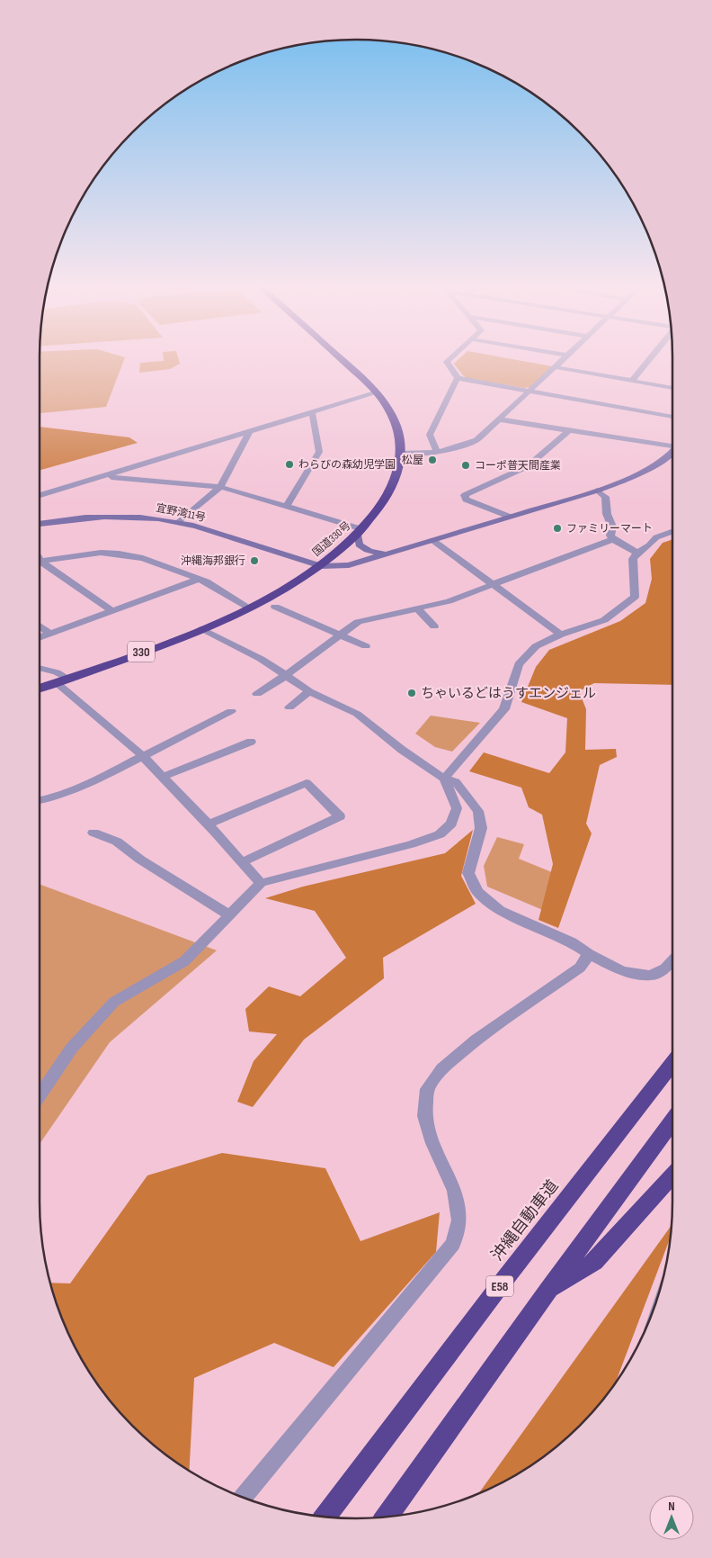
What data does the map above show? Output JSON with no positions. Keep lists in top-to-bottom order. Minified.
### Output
{"streets":{"highway":["国道330号","330","沖縄自動車道","E58"],"street":["宜野湾11号"]},"crossings":[["宜野湾11号","国道330号"]],"places":["松屋","わらびの森幼児学園","コーポ普天間産業","ファミリーマート","沖縄海邦銀行","ちゃいるどはうすエンジェル"],"north":"top"}
